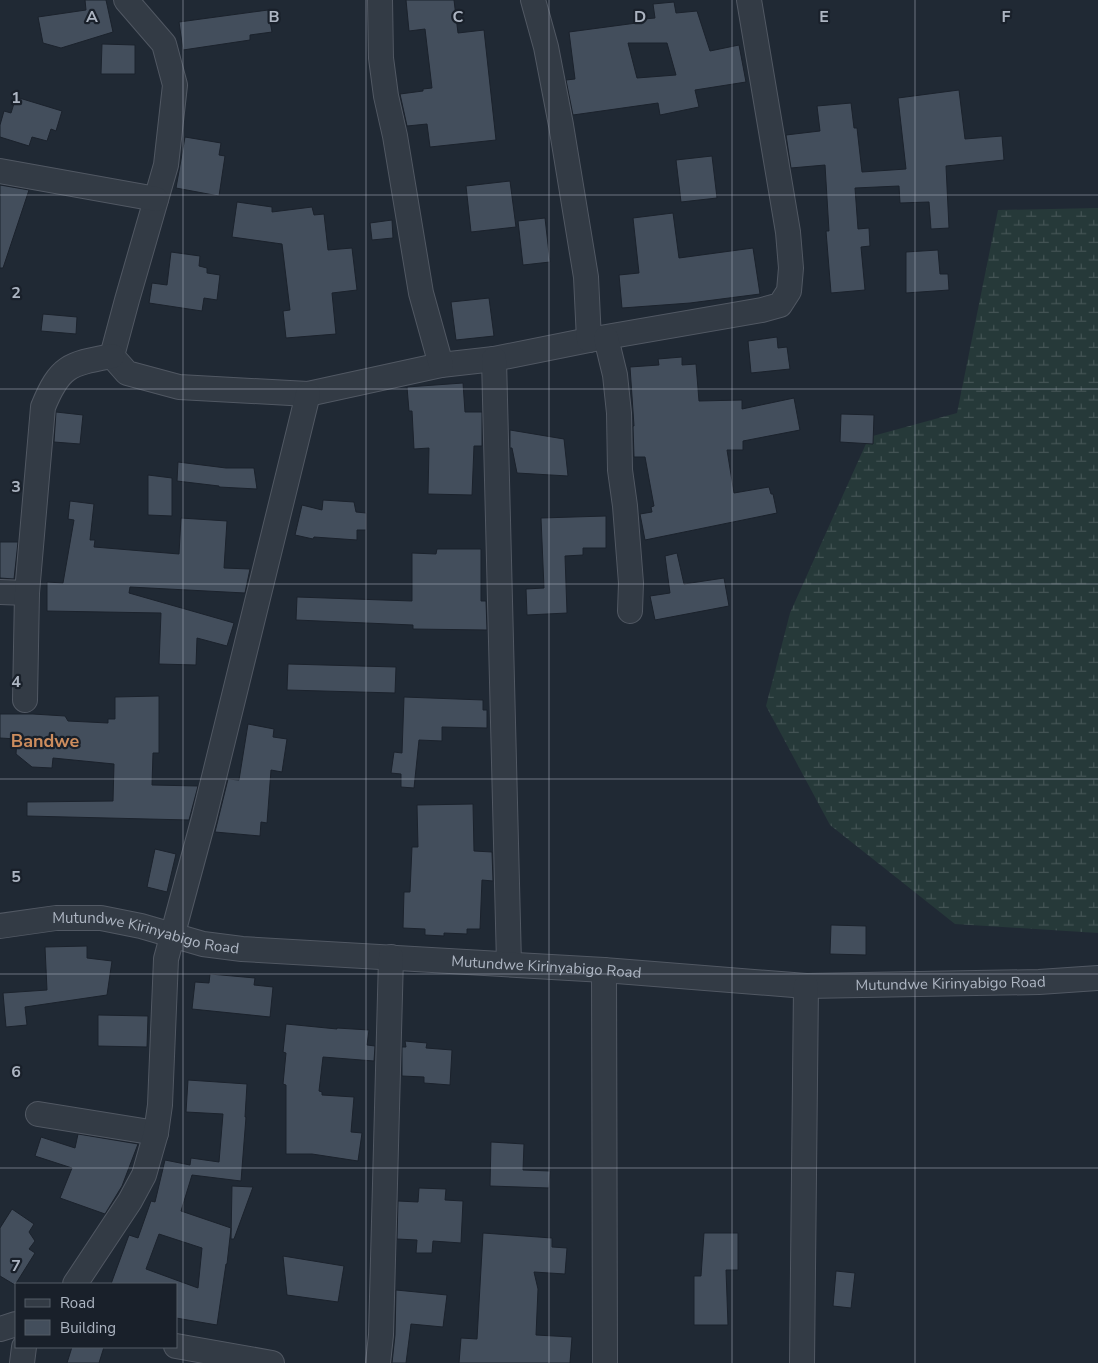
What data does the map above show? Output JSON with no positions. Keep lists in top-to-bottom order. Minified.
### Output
{"streets":{"street":["Mutundwe Kirinyabigo Road"]},"districts":["Bandwe"],"legend":["Road","Building"],"grid":{"columns":["A","B","C","D","E","F"],"rows":["1","2","3","4","5","6","7"]}}
